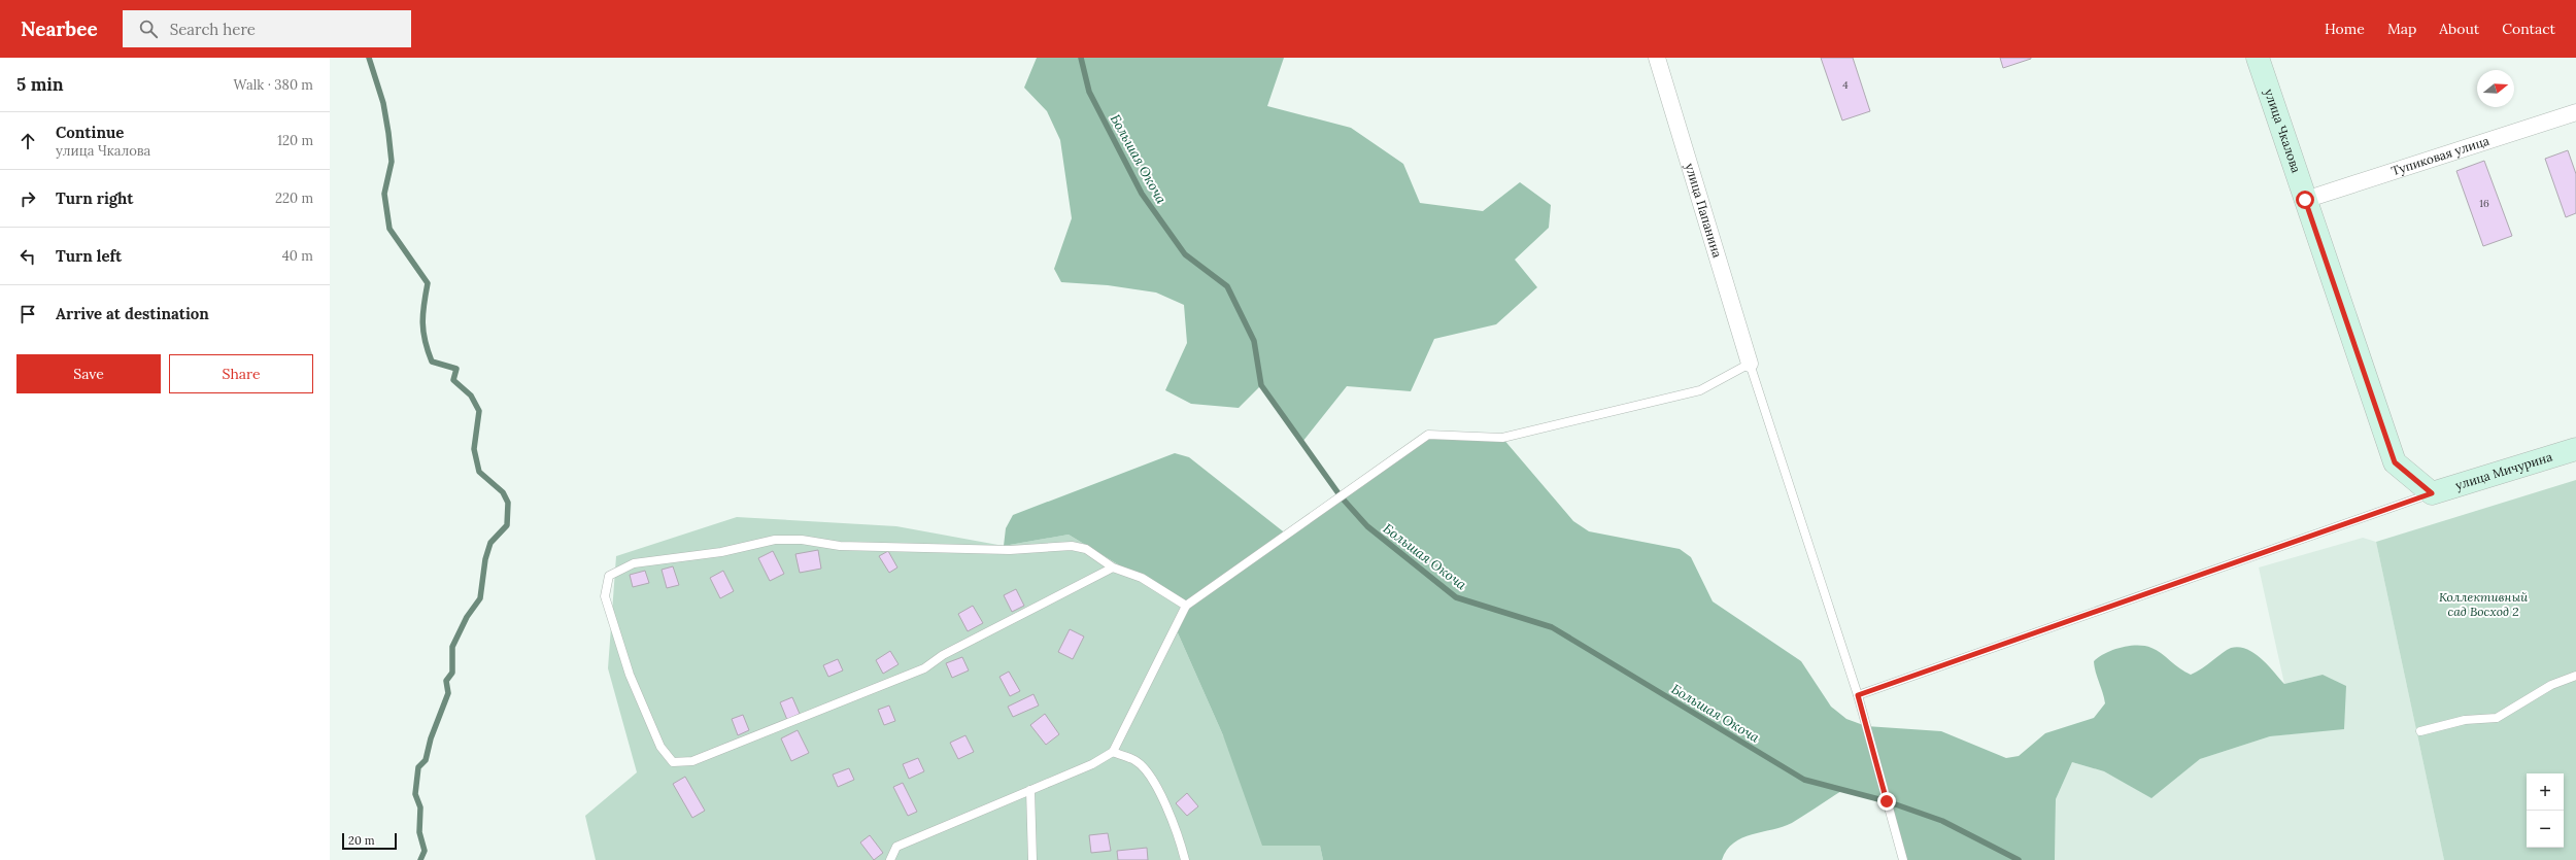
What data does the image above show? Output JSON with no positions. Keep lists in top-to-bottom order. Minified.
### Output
{"streets":{"street":["улица Чкалова","Тупиковая улица","улица Папанина","улица Мичурина"]},"crossings":[["улица Чкалова","Тупиковая улица"],["улица Чкалова","улица Мичурина"]],"water":["Большая Окоча"],"parks":["Коллективный сад Восход 2"],"house_numbers":["4","16"],"scale_bar":"20 m","north":"right","page":{"header":"Nearbee","search":"Search here","nav":["Home","Map","About","Contact"],"heading":["5 min","Walk · 380 m"],"list":[["Continue","улица Чкалова","120 m"],["Turn right","220 m"],["Turn left","40 m"],"Arrive at destination"],"buttons":["Save","Share"],"map_buttons":["+","−"],"scale":"20 m"}}
